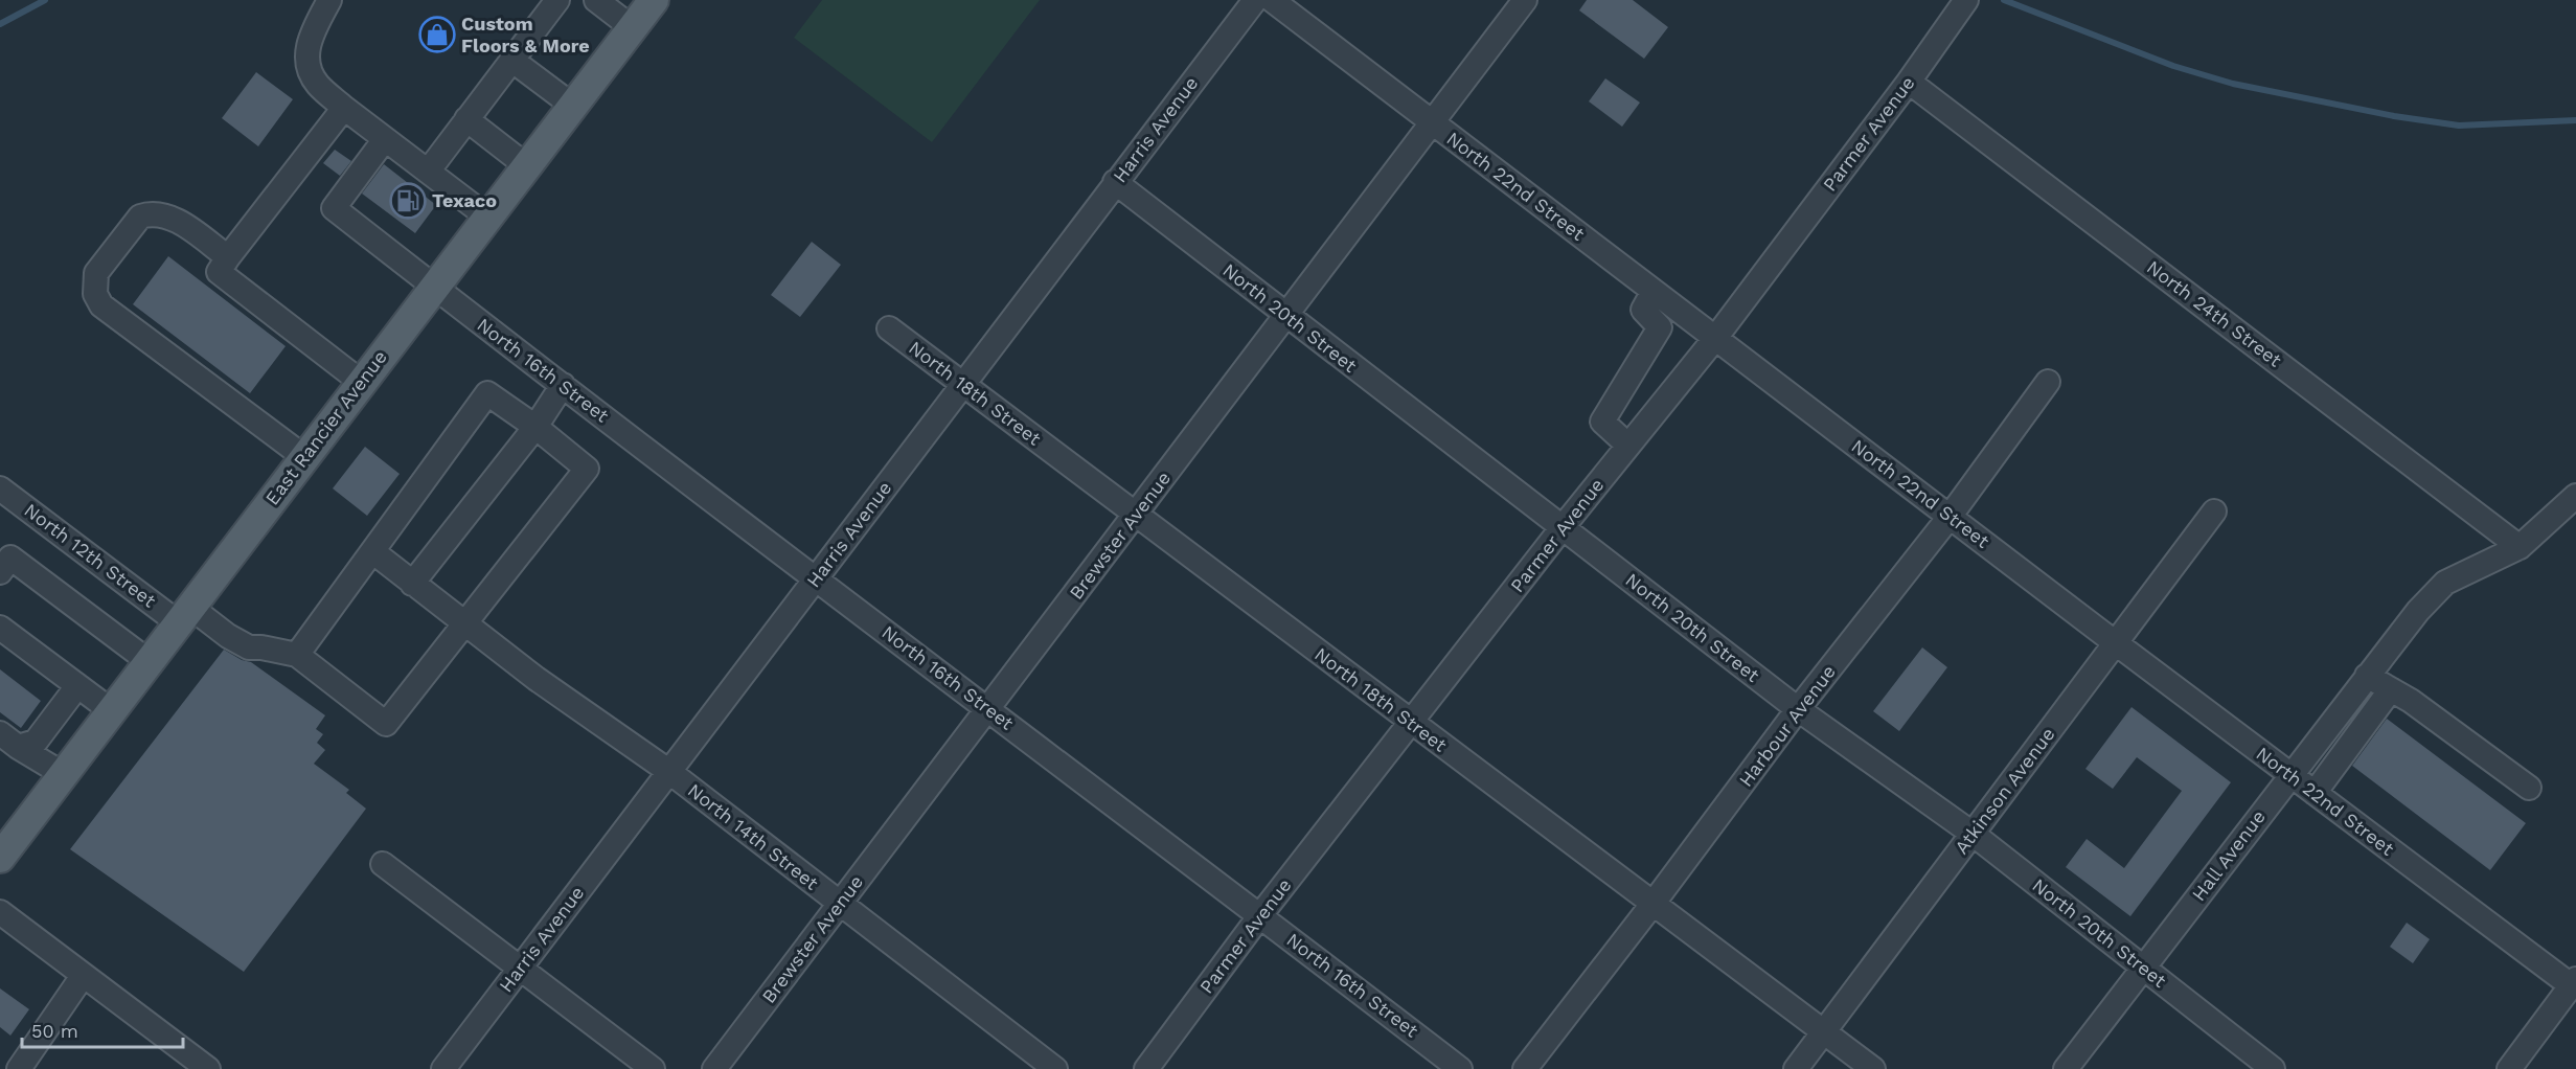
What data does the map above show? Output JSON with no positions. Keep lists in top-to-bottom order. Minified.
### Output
{"streets":{"main road":["East Rancier Avenue"],"street":["Harris Avenue","Parmer Avenue","North 22nd Street","North 24th Street","North 20th Street","North 16th Street","North 18th Street","Brewster Avenue","North 12th Street","Harbour Avenue","Atkinson Avenue","North 14th Street","Hall Avenue"]},"crossings":[["Harris Avenue","North 20th Street"],["Harris Avenue","North 16th Street"],["Harris Avenue","North 18th Street"],["Harris Avenue","North 14th Street"],["Parmer Avenue","North 22nd Street"],["Parmer Avenue","North 24th Street"],["Parmer Avenue","North 20th Street"],["Parmer Avenue","North 16th Street"],["Parmer Avenue","North 18th Street"],["North 22nd Street","Brewster Avenue"],["North 22nd Street","Harbour Avenue"],["North 22nd Street","Atkinson Avenue"],["North 22nd Street","Hall Avenue"],["North 24th Street","Hall Avenue"],["North 20th Street","Brewster Avenue"],["North 20th Street","Harbour Avenue"],["North 20th Street","Atkinson Avenue"],["North 20th Street","Hall Avenue"],["North 16th Street","East Rancier Avenue"],["North 16th Street","Brewster Avenue"],["North 18th Street","Brewster Avenue"],["North 18th Street","Harbour Avenue"],["North 18th Street","Atkinson Avenue"],["East Rancier Avenue","North 12th Street"],["Brewster Avenue","North 14th Street"]],"places":{"shop":["Custom Floors & More"],"fuel station":["Texaco"]},"scale_bar":"50 m"}
